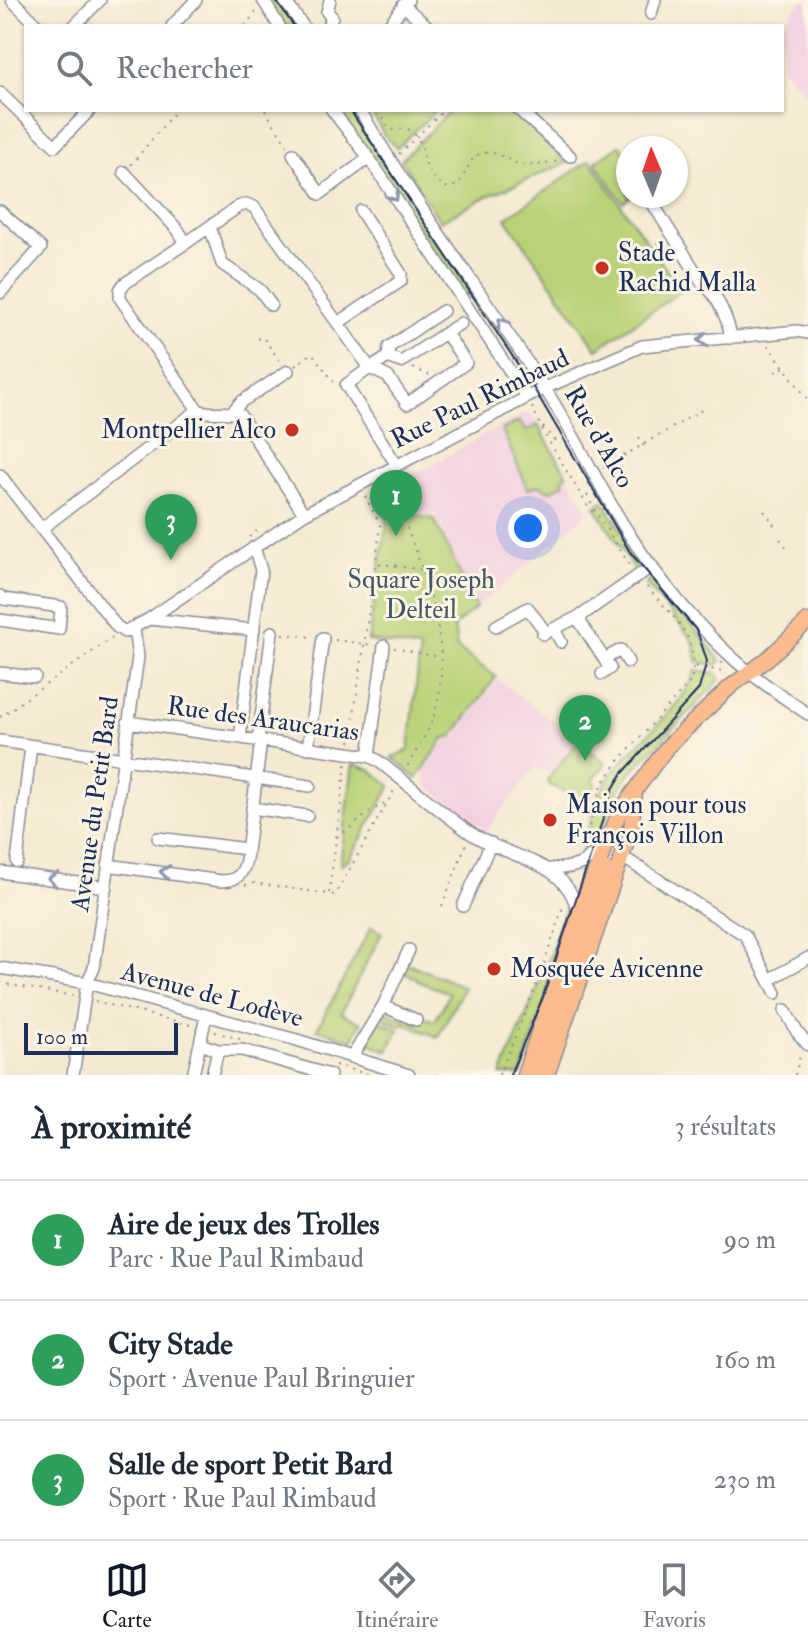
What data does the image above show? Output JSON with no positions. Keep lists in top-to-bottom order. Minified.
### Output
{"streets":{"street":["Rue Paul Rimbaud","Rue d'Alco","Rue des Araucarias","Avenue du Petit Bard","Avenue de Lodève"]},"crossings":[["Rue Paul Rimbaud","Rue d'Alco"],["Rue Paul Rimbaud","Avenue du Petit Bard"],["Rue des Araucarias","Avenue du Petit Bard"],["Avenue du Petit Bard","Avenue de Lodève"]],"parks":["Square Joseph Delteil"],"places":["Stade Rachid Malla","Montpellier Alco","Maison pour tous François Villon","Mosquée Avicenne"],"scale_bar":"100 m","north":"top","page":{"search":"Rechercher","pins":["1","3","2"],"scale":"100 m","heading":["À proximité","3 résultats"],"list":[{"mark":"1","name":"Aire de jeux des Trolles","note":"Parc · Rue Paul Rimbaud","value":"90 m"},{"mark":"2","name":"City Stade","note":"Sport · Avenue Paul Bringuier","value":"160 m"},{"mark":"3","name":"Salle de sport Petit Bard","note":"Sport · Rue Paul Rimbaud","value":"230 m"}],"nav":["Carte","Itinéraire","Favoris"]}}
